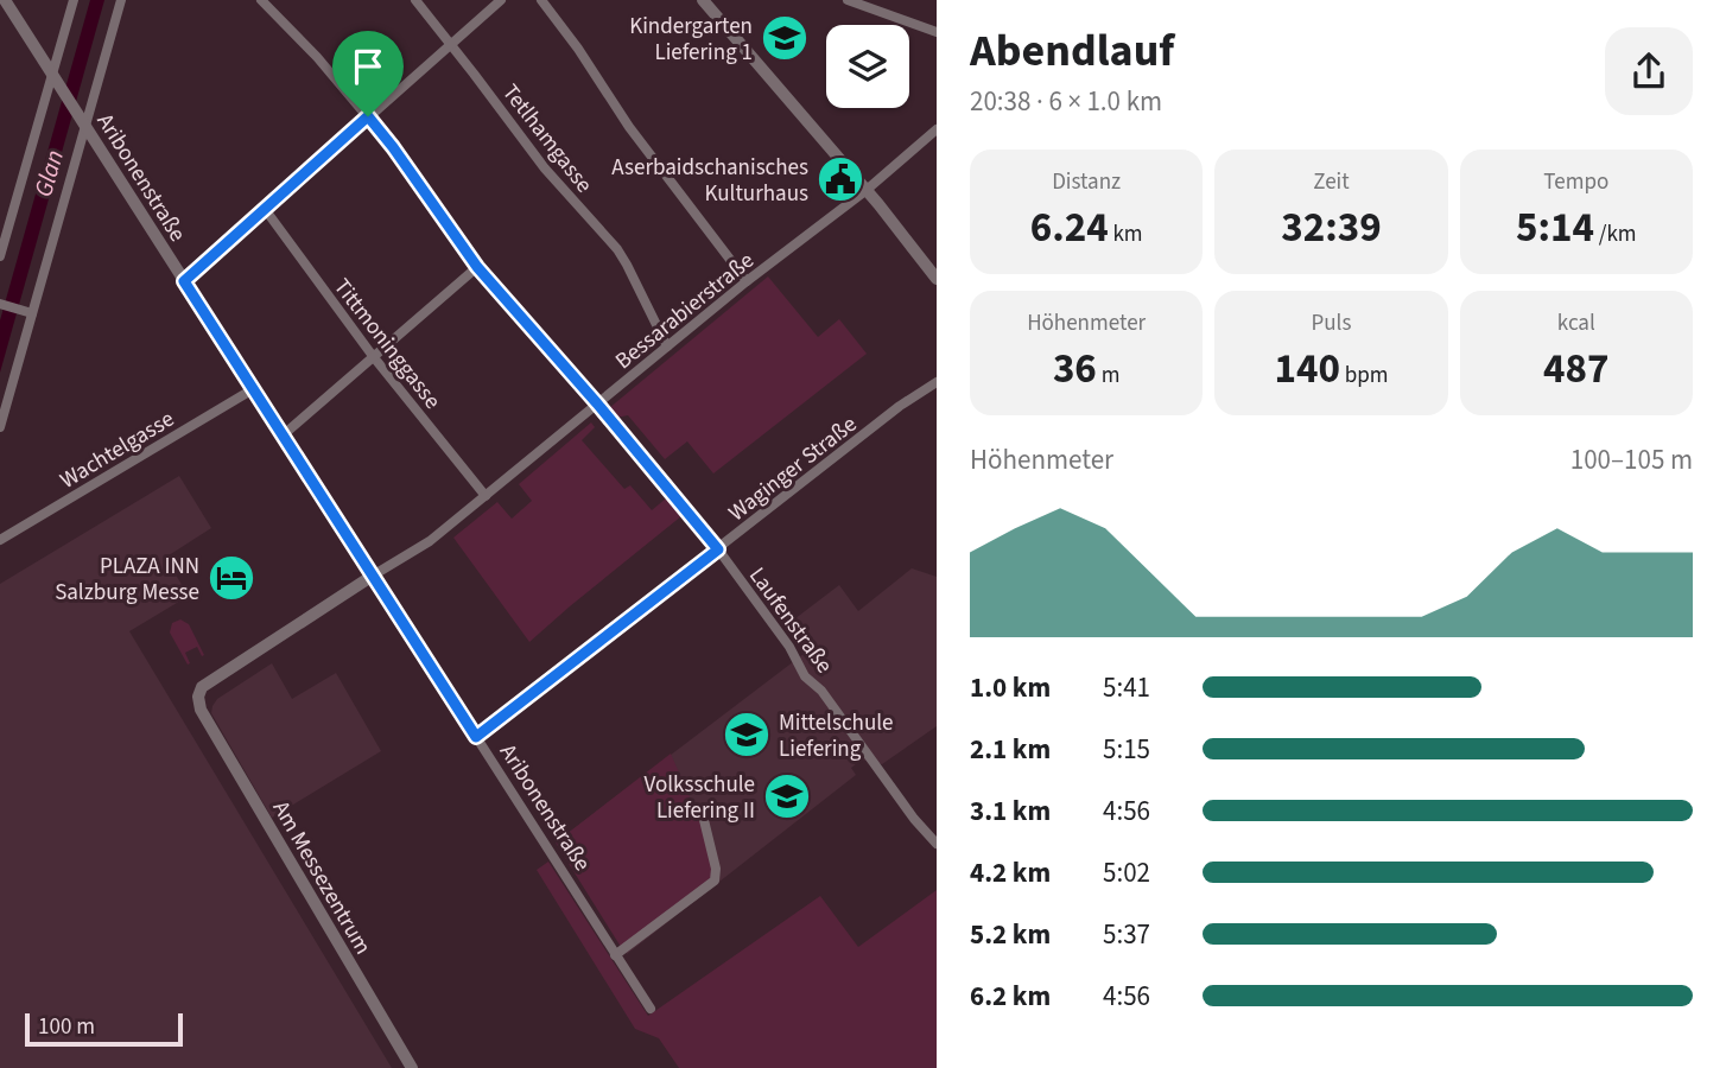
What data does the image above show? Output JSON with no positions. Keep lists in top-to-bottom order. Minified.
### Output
{"streets":{"street":["Tetlhamgasse","Aribonenstraße","Bessarabierstraße","Tittmoninggasse","Wachtelgasse","Waginger Straße","Laufenstraße","Am Messezentrum"]},"crossings":[["Tetlhamgasse","Bessarabierstraße"],["Aribonenstraße","Bessarabierstraße"],["Aribonenstraße","Wachtelgasse"],["Aribonenstraße","Waginger Straße"],["Aribonenstraße","Am Messezentrum"],["Bessarabierstraße","Tittmoninggasse"],["Bessarabierstraße","Laufenstraße"],["Bessarabierstraße","Am Messezentrum"],["Waginger Straße","Laufenstraße"]],"water":["Glan"],"places":{"school or university":["Kindergarten Liefering 1","Mittelschule Liefering","Volksschule Liefering II"],"public building":["Aserbaidschanisches Kulturhaus"],"hotel":["PLAZA INN Salzburg Messe"]},"scale_bar":"100 m","page":{"heading":["Abendlauf","20:38 · 6 × 1.0 km"],"stats":[["Distanz","6.24 km"],["Zeit","32:39"],["Tempo","5:14 /km"],["Höhenmeter","36 m"],["Puls","140 bpm"],["kcal","487"]],"chart":["Höhenmeter","100–105 m"],"list":[{"name":"1.0 km","note":"5:41"},{"name":"2.1 km","note":"5:15"},{"name":"3.1 km","note":"4:56"},{"name":"4.2 km","note":"5:02"},{"name":"5.2 km","note":"5:37"},{"name":"6.2 km","note":"4:56"}],"scale":"100 m"}}
